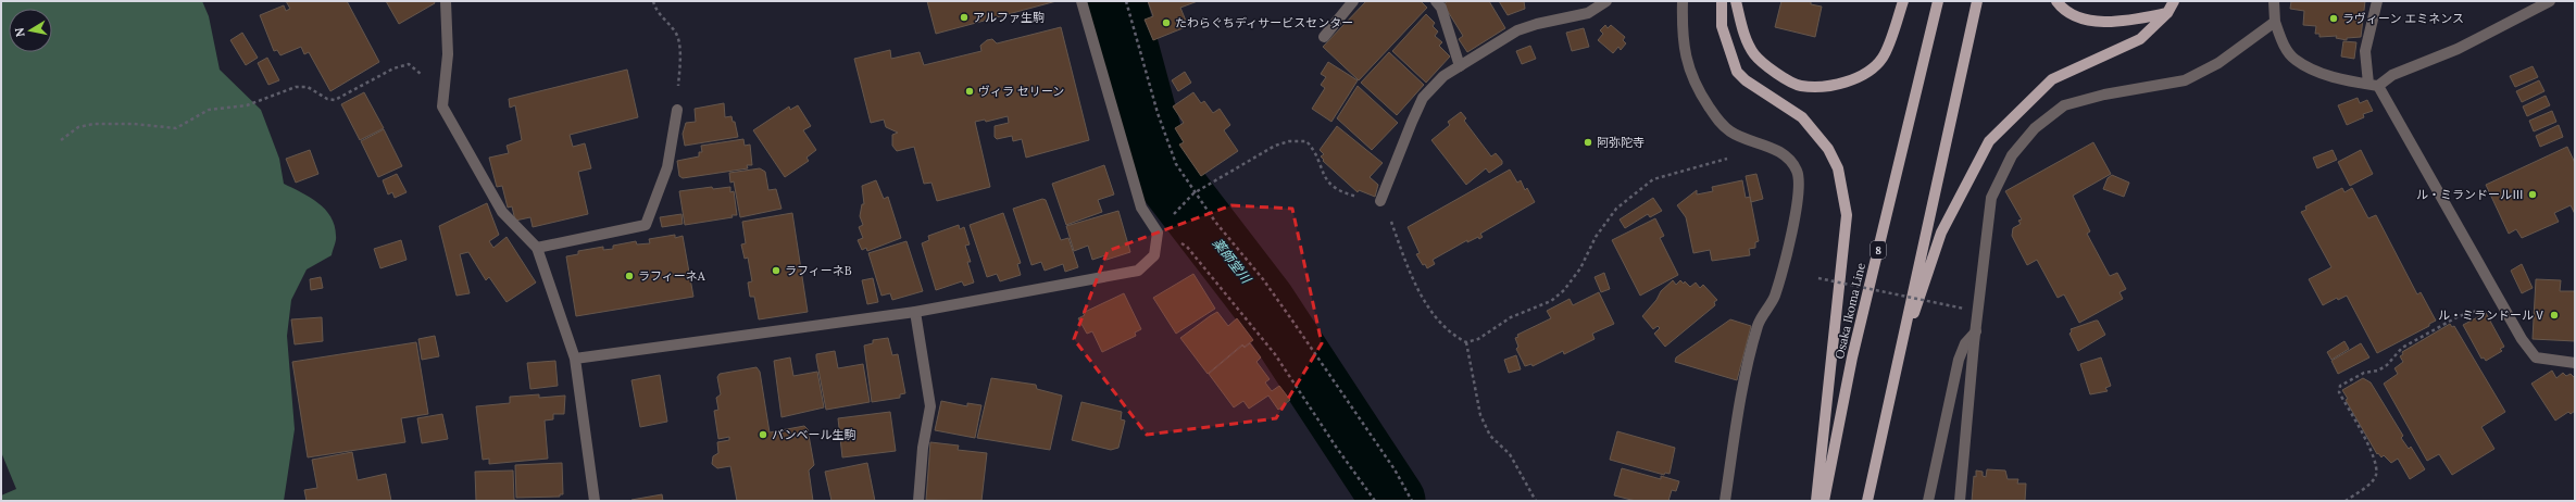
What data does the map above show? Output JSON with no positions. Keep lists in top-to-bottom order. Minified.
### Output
{"streets":{"main road":["8","Osaka Ikoma Line"]},"water":["薬師堂川"],"places":["アルファ生駒","ラヴィーン エミネンス","たわらぐちディサービスセンター","ヴィラ セリーン","阿弥陀寺","ル・ミランドールⅢ","ラフィーネB","ラフィーネA","ル・ミランドールⅤ","バンベール生駒"],"north":"left"}
